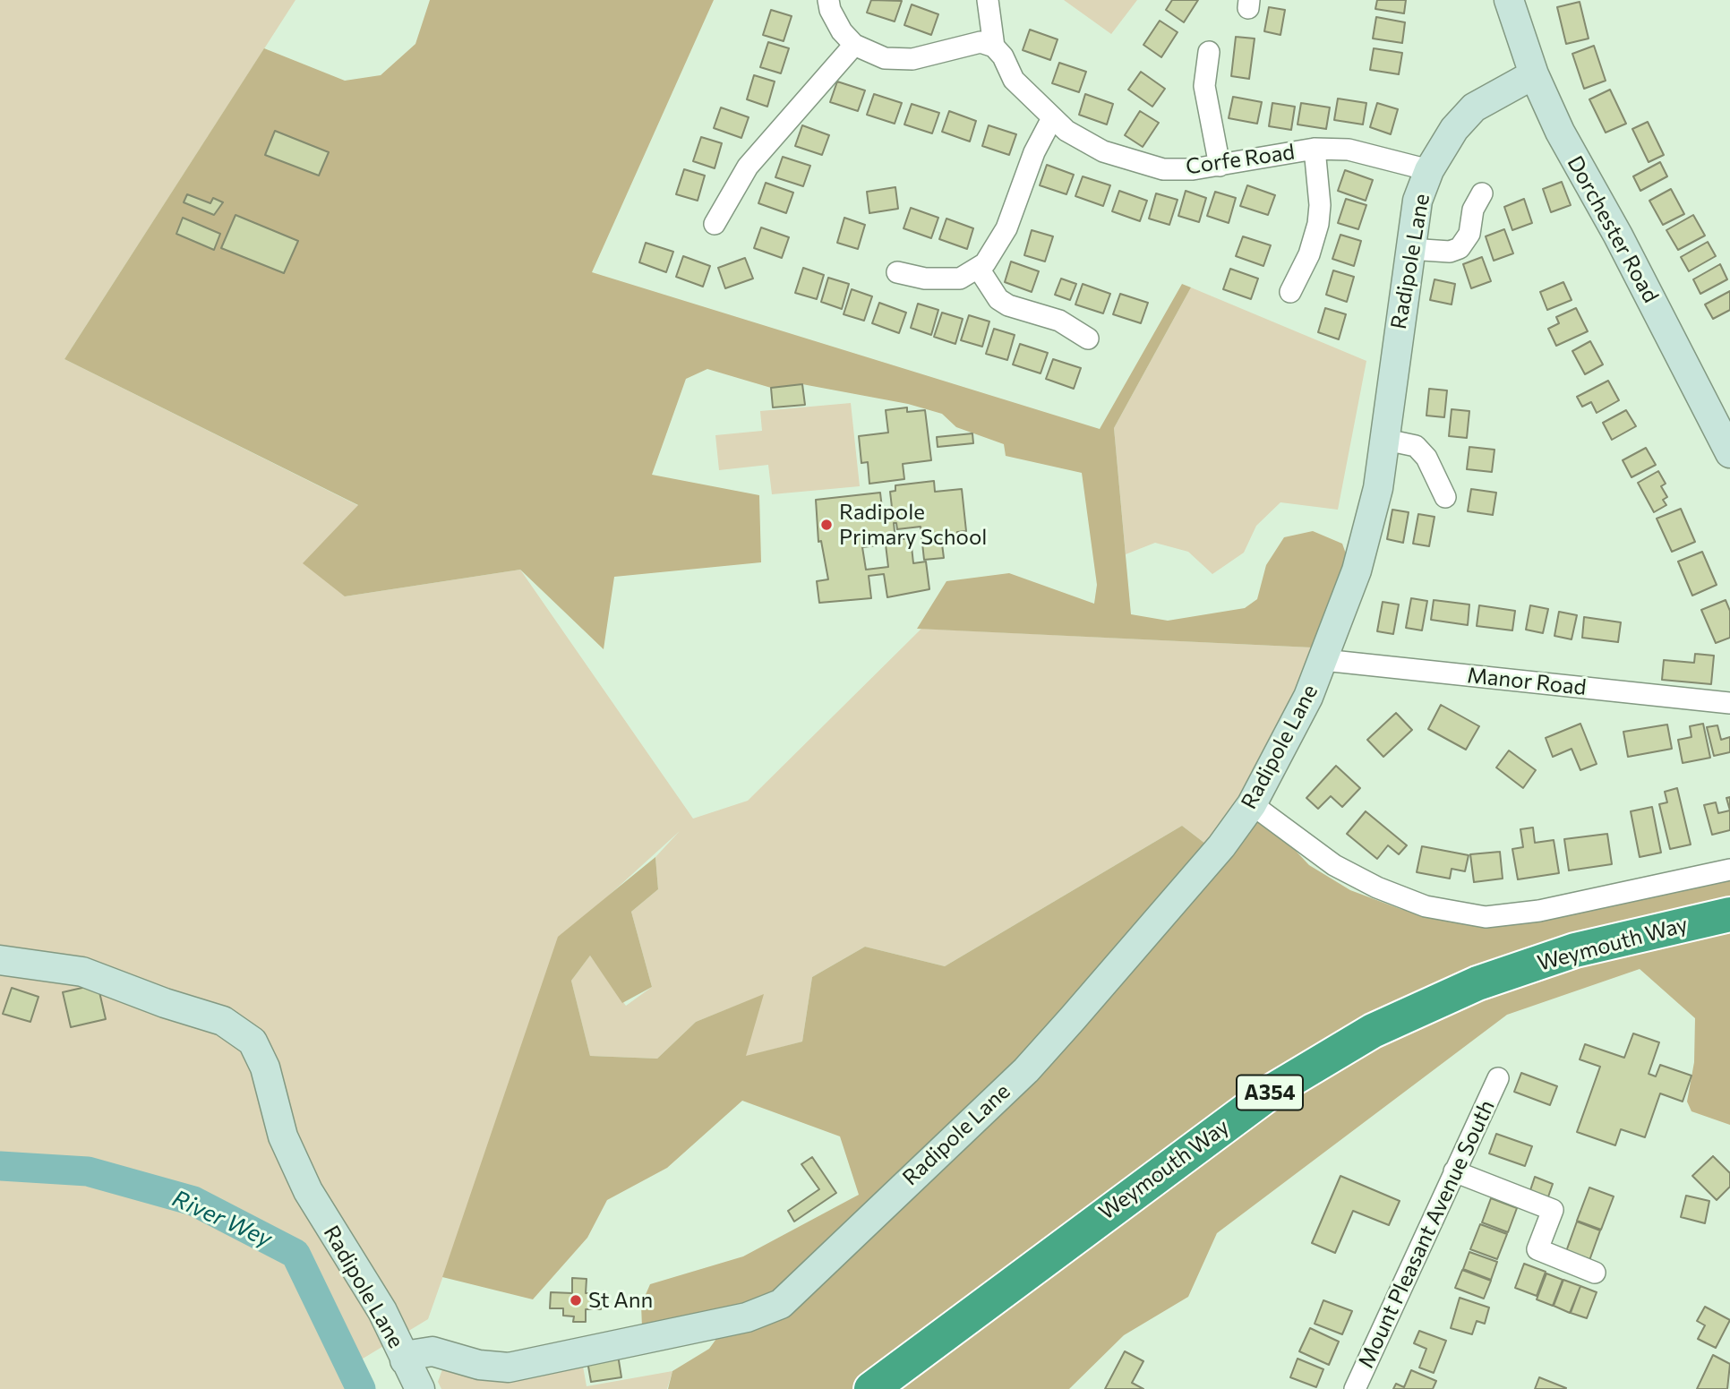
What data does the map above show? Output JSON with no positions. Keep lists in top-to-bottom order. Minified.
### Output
{"streets":{"highway":["Weymouth Way","A354"],"street":["Corfe Road","Dorchester Road","Radipole Lane","Manor Road","Mount Pleasant Avenue South"]},"crossings":[["Corfe Road","Radipole Lane"],["Dorchester Road","Radipole Lane"],["Radipole Lane","Manor Road"]],"water":["River Wey"],"places":["Radipole Primary School","St Ann"]}
